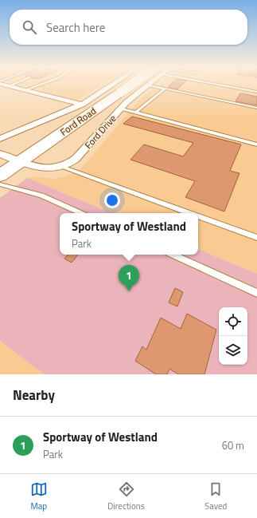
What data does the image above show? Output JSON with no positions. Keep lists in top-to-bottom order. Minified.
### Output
{"streets":{"main road":["Ford Road"],"street":["Ford Drive"]},"crossings":[["Ford Road","Ford Drive"]],"page":{"search":"Search here","popup":["Sportway of Westland","Park"],"pins":"1","heading":"Nearby","list":[{"mark":"1","name":"Sportway of Westland","note":"Park","value":"60 m"}],"nav":["Map","Directions","Saved"]}}
